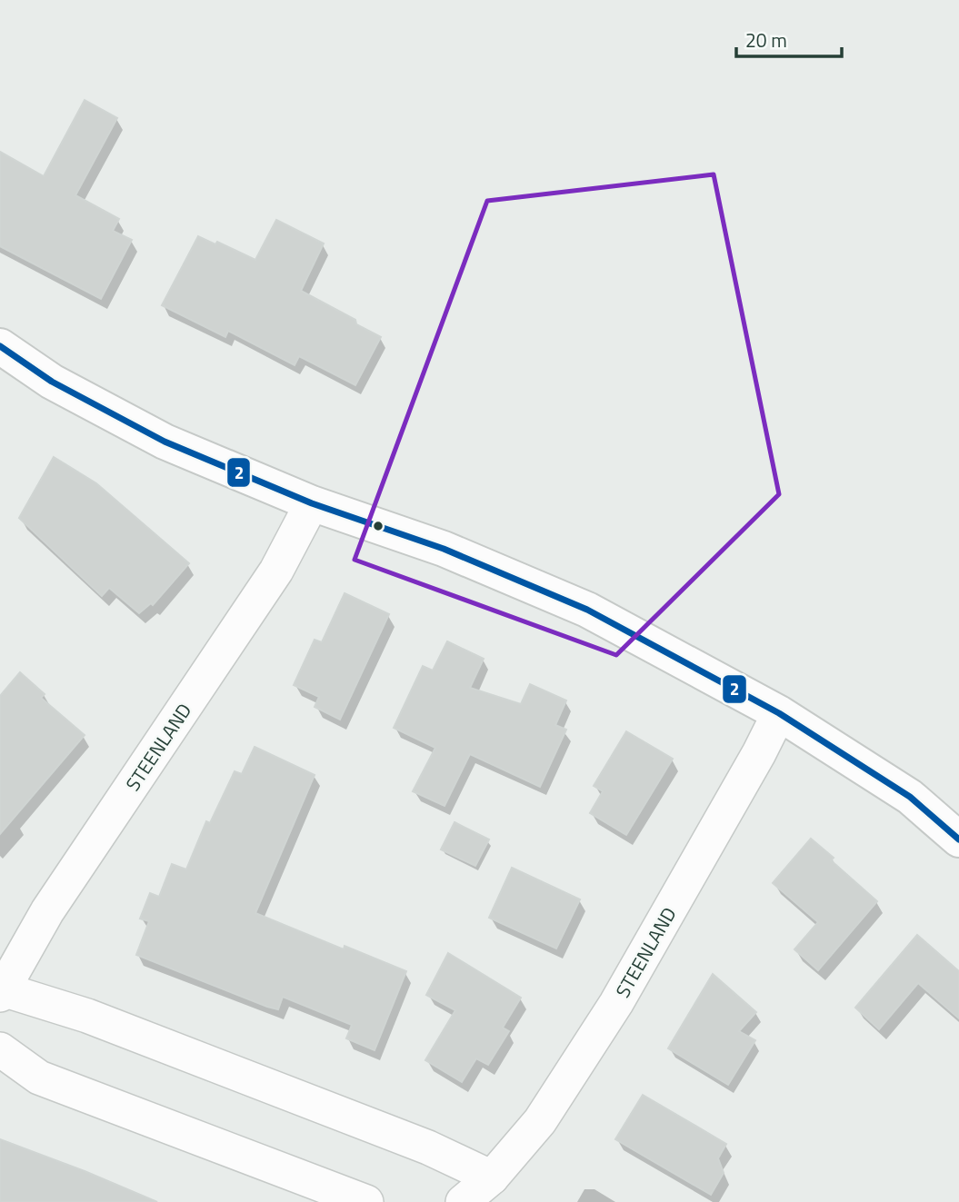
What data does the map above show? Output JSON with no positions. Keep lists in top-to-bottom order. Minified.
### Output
{"streets":{"street":["STEENLAND"]},"lines":["transit line 2"],"scale_bar":"20 m"}
